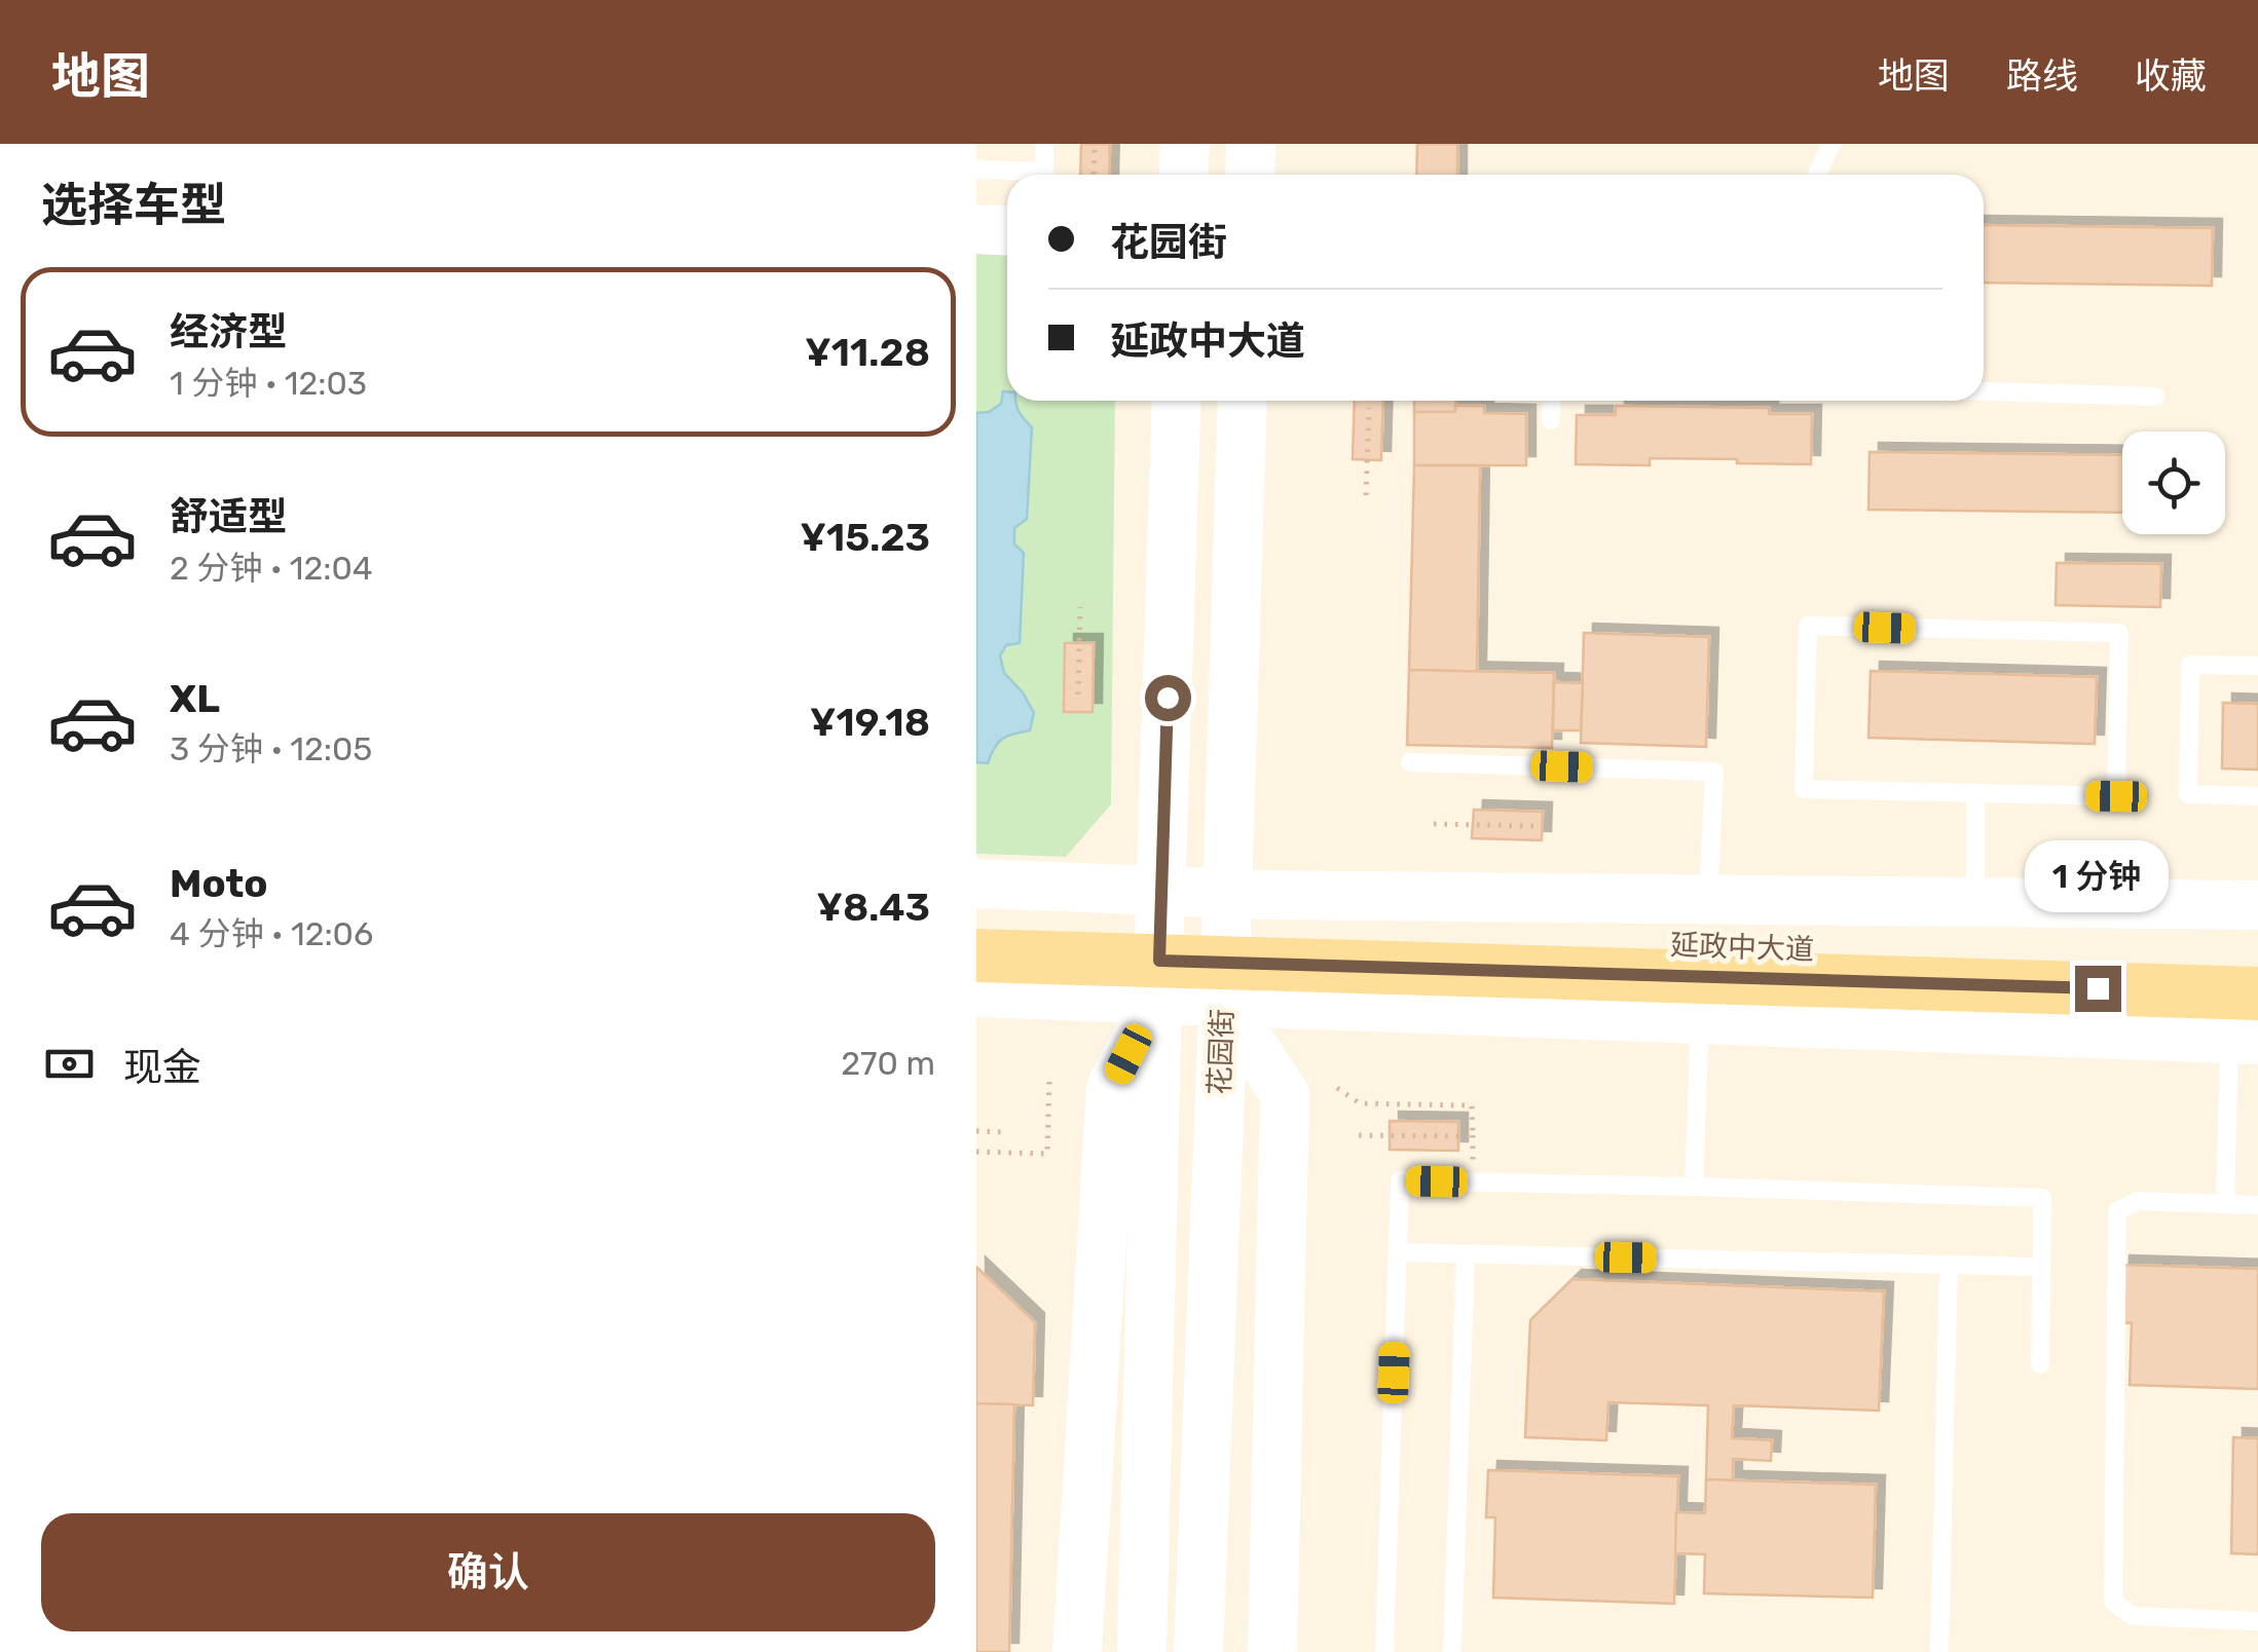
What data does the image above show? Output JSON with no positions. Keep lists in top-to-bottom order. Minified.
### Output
{"streets":{"main road":["延政中大道"],"street":["花园街"]},"crossings":[["延政中大道","花园街"]],"page":{"header":"地图","nav":["地图","路线","收藏"],"heading":"选择车型","banner":["花园街","延政中大道"],"list":[{"name":"经济型","note":"1 分钟 · 12:03","value":"¥11.28"},{"name":"舒适型","note":"2 分钟 · 12:04","value":"¥15.23"},{"name":"XL","note":"3 分钟 · 12:05","value":"¥19.18"},{"name":"Moto","note":"4 分钟 · 12:06","value":"¥8.43"}],"bubble":"1 分钟","pay":["现金","270 m"],"buttons":"确认"}}
